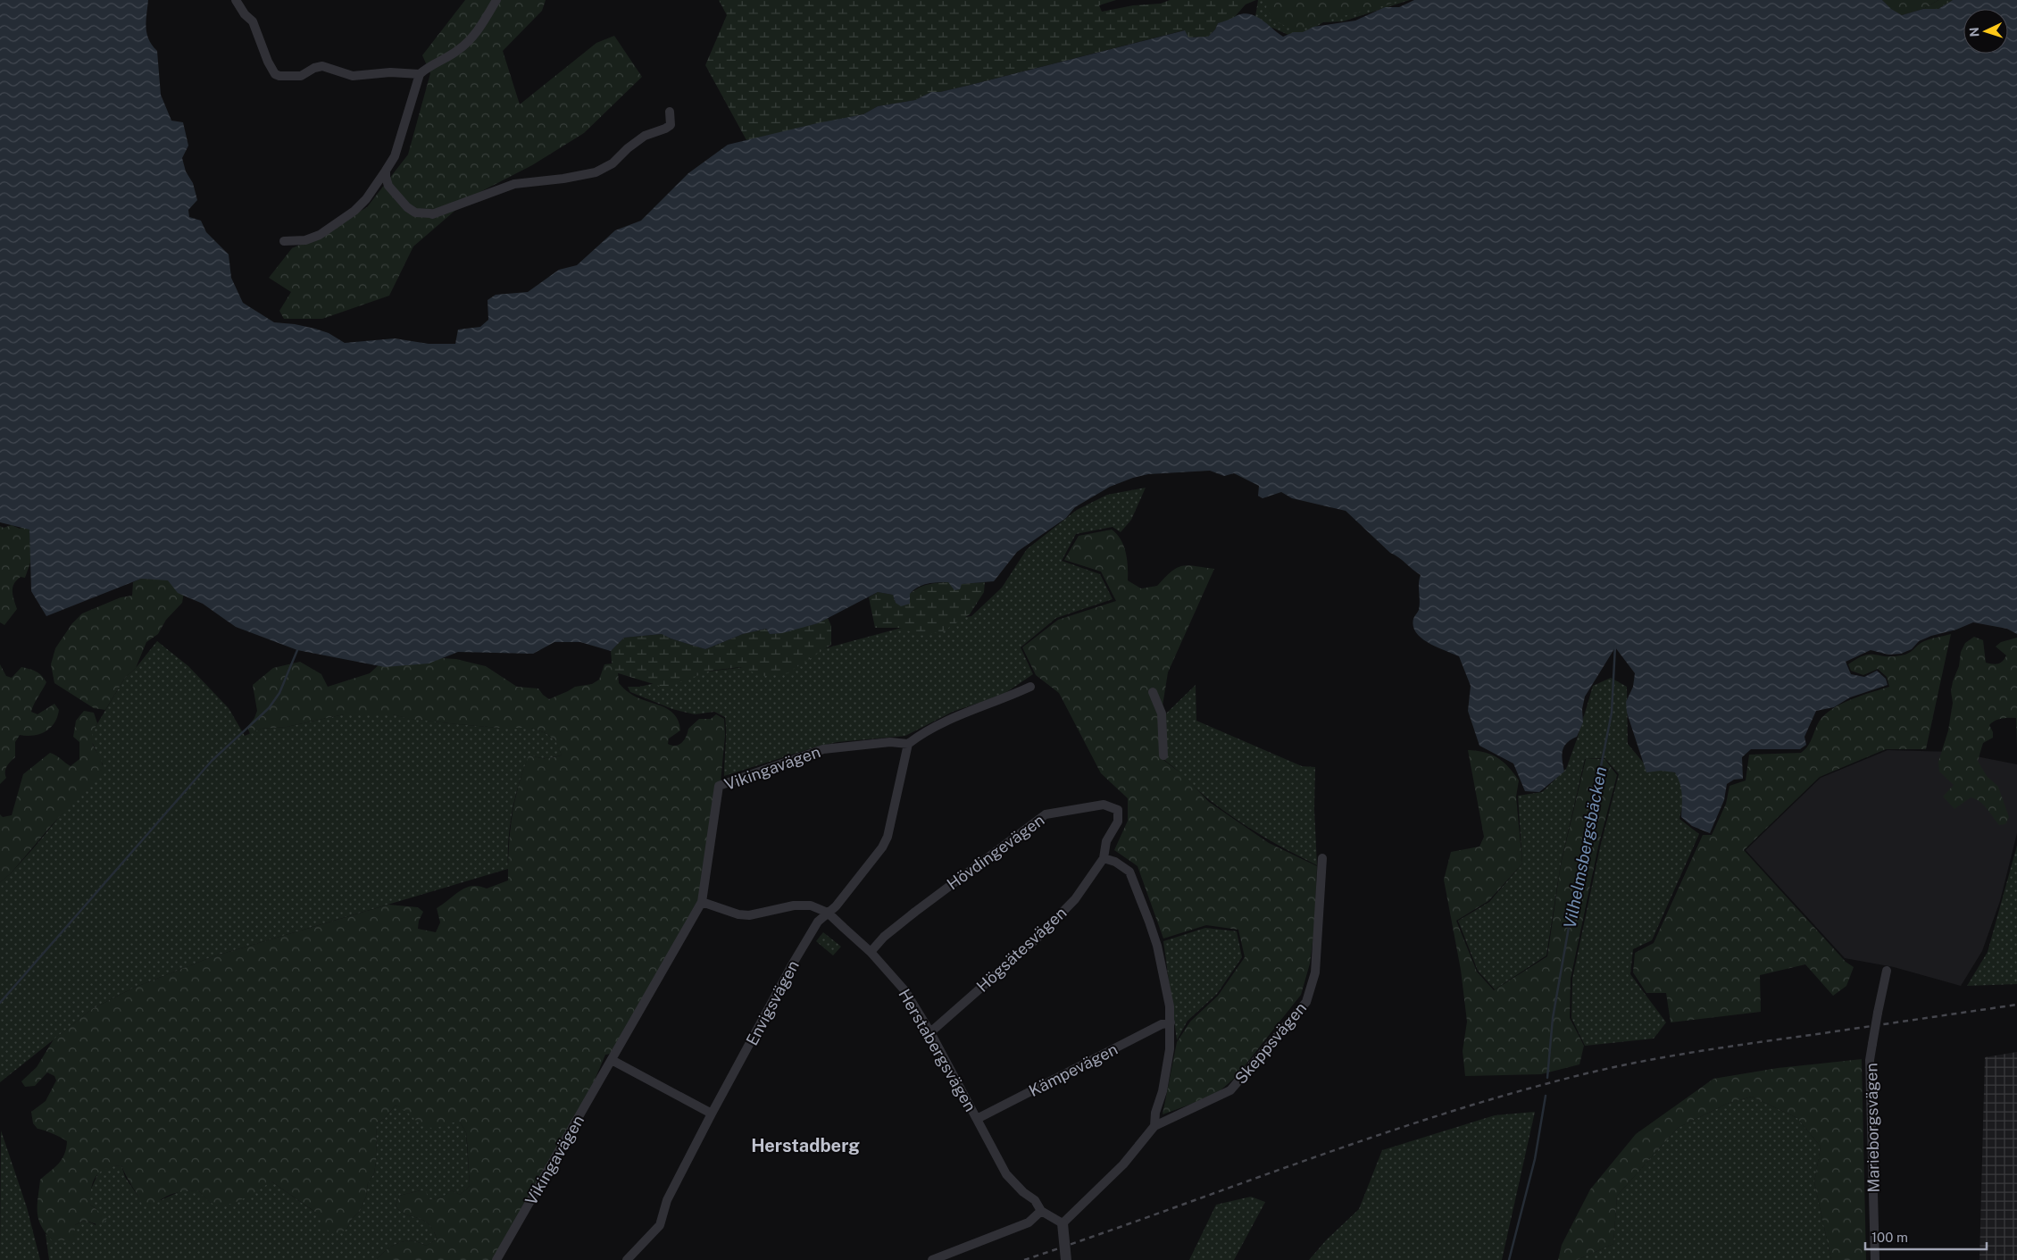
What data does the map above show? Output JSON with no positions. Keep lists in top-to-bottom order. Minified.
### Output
{"streets":{"street":["Vikingavägen","Hövdingevägen","Högsätesvägen","Envigsvägen","Skeppsvägen","Herstabergsvägen","Kämpevägen","Marieborgsvägen"]},"crossings":[["Vikingavägen","Envigsvägen"],["Vikingavägen","Herstabergsvägen"],["Hövdingevägen","Högsätesvägen"],["Hövdingevägen","Herstabergsvägen"],["Högsätesvägen","Herstabergsvägen"],["Envigsvägen","Herstabergsvägen"],["Herstabergsvägen","Kämpevägen"]],"districts":["Herstadberg"],"water":["Vilhelmsbergsbäcken"],"scale_bar":"100 m","north":"left"}
